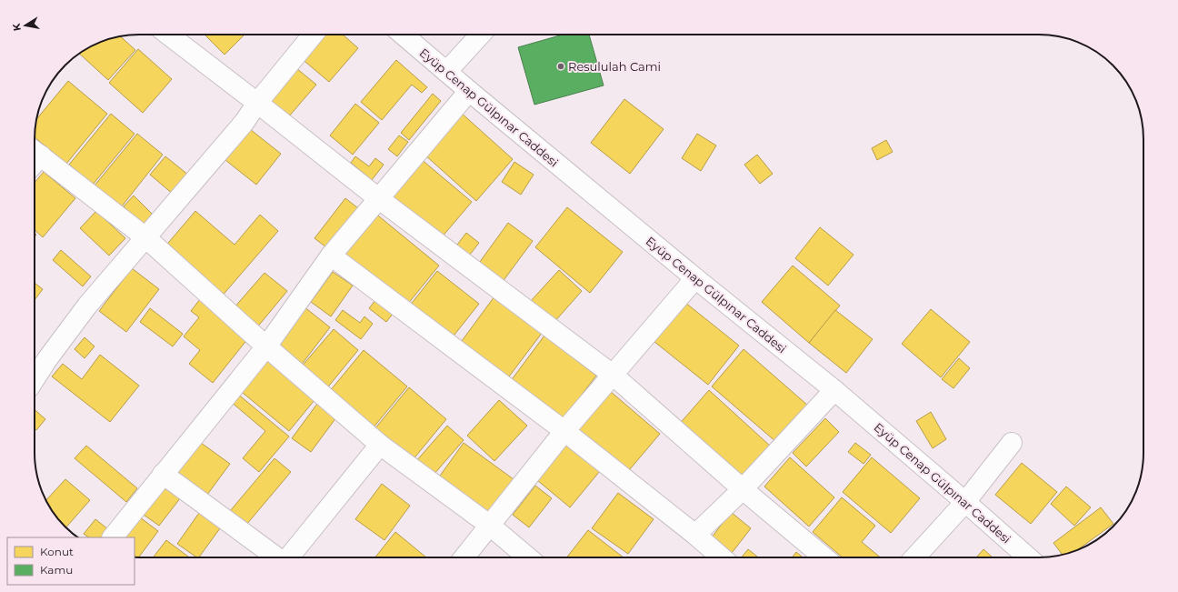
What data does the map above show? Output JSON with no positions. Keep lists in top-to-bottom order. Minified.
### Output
{"streets":{"street":["Eyüp Cenap Gülpınar Caddesi"]},"places":["Resululah Cami"],"legend":["Konut","Kamu"],"north":"left"}
